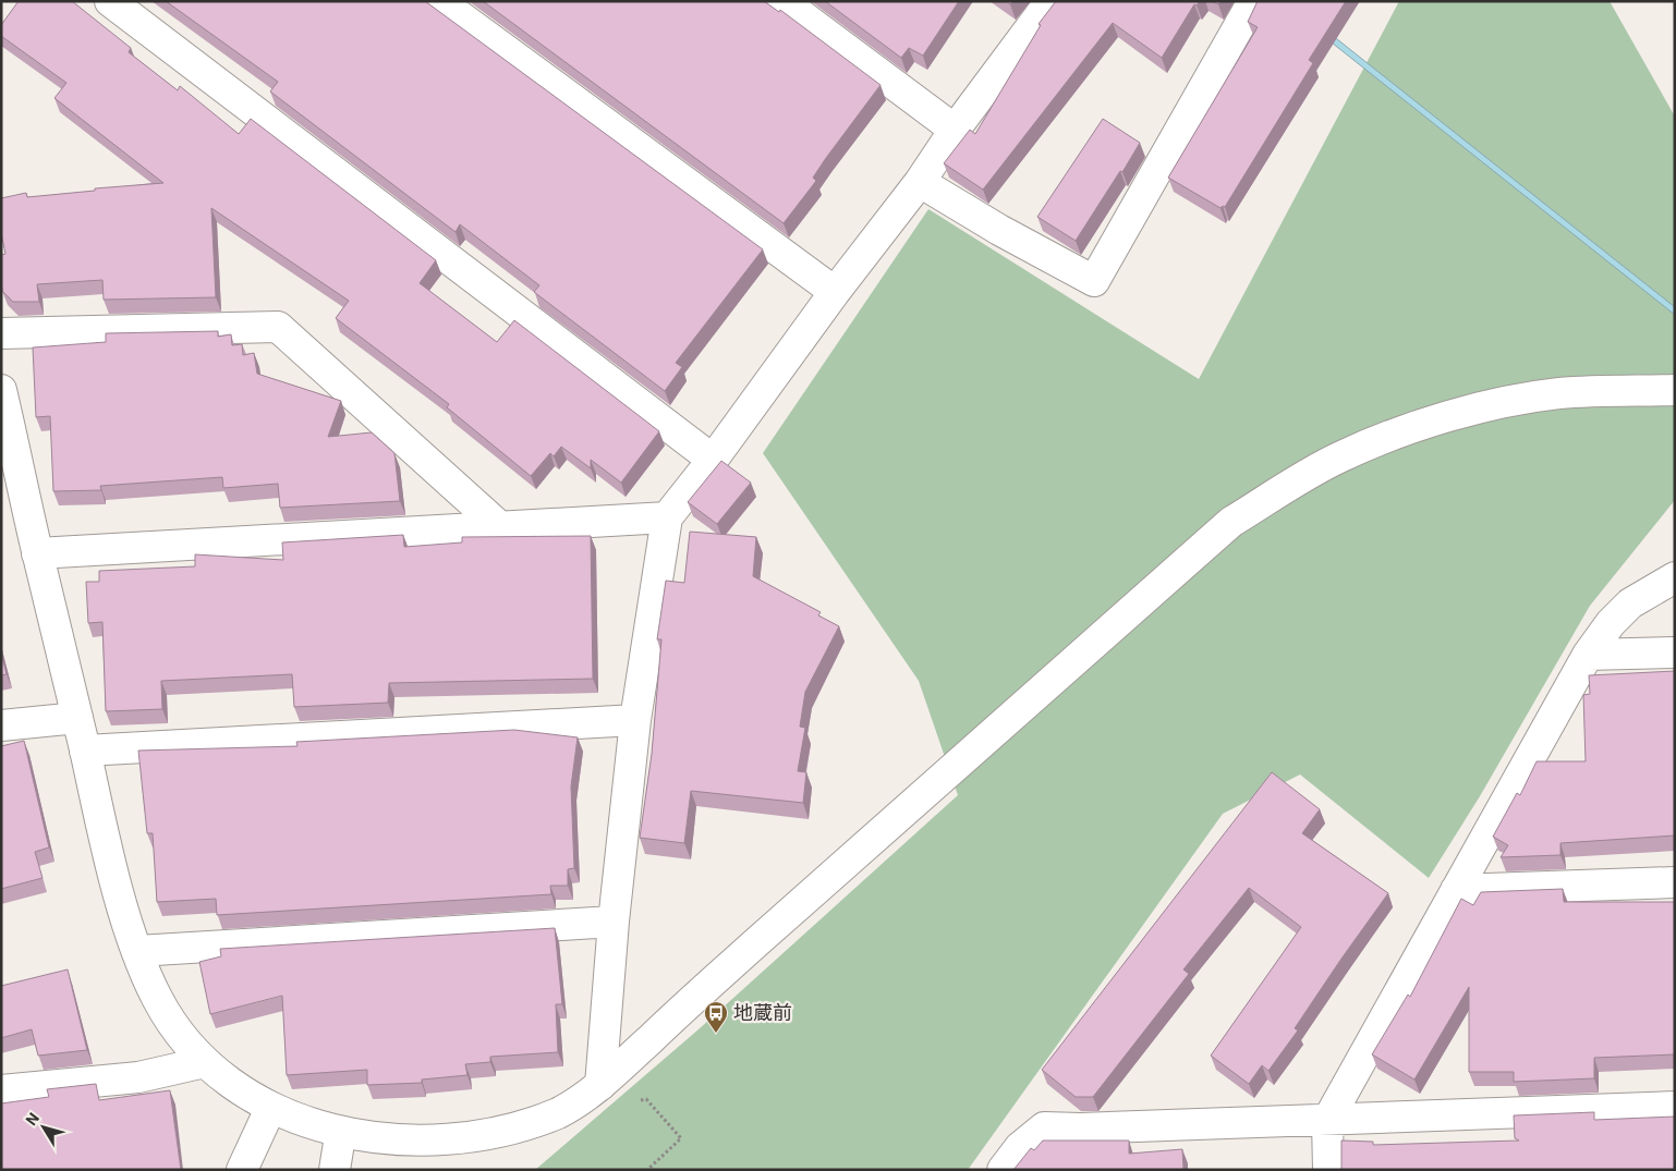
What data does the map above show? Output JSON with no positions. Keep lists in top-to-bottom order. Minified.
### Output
{"places":{"bus stop":["地蔵前"]},"north":"top left"}
